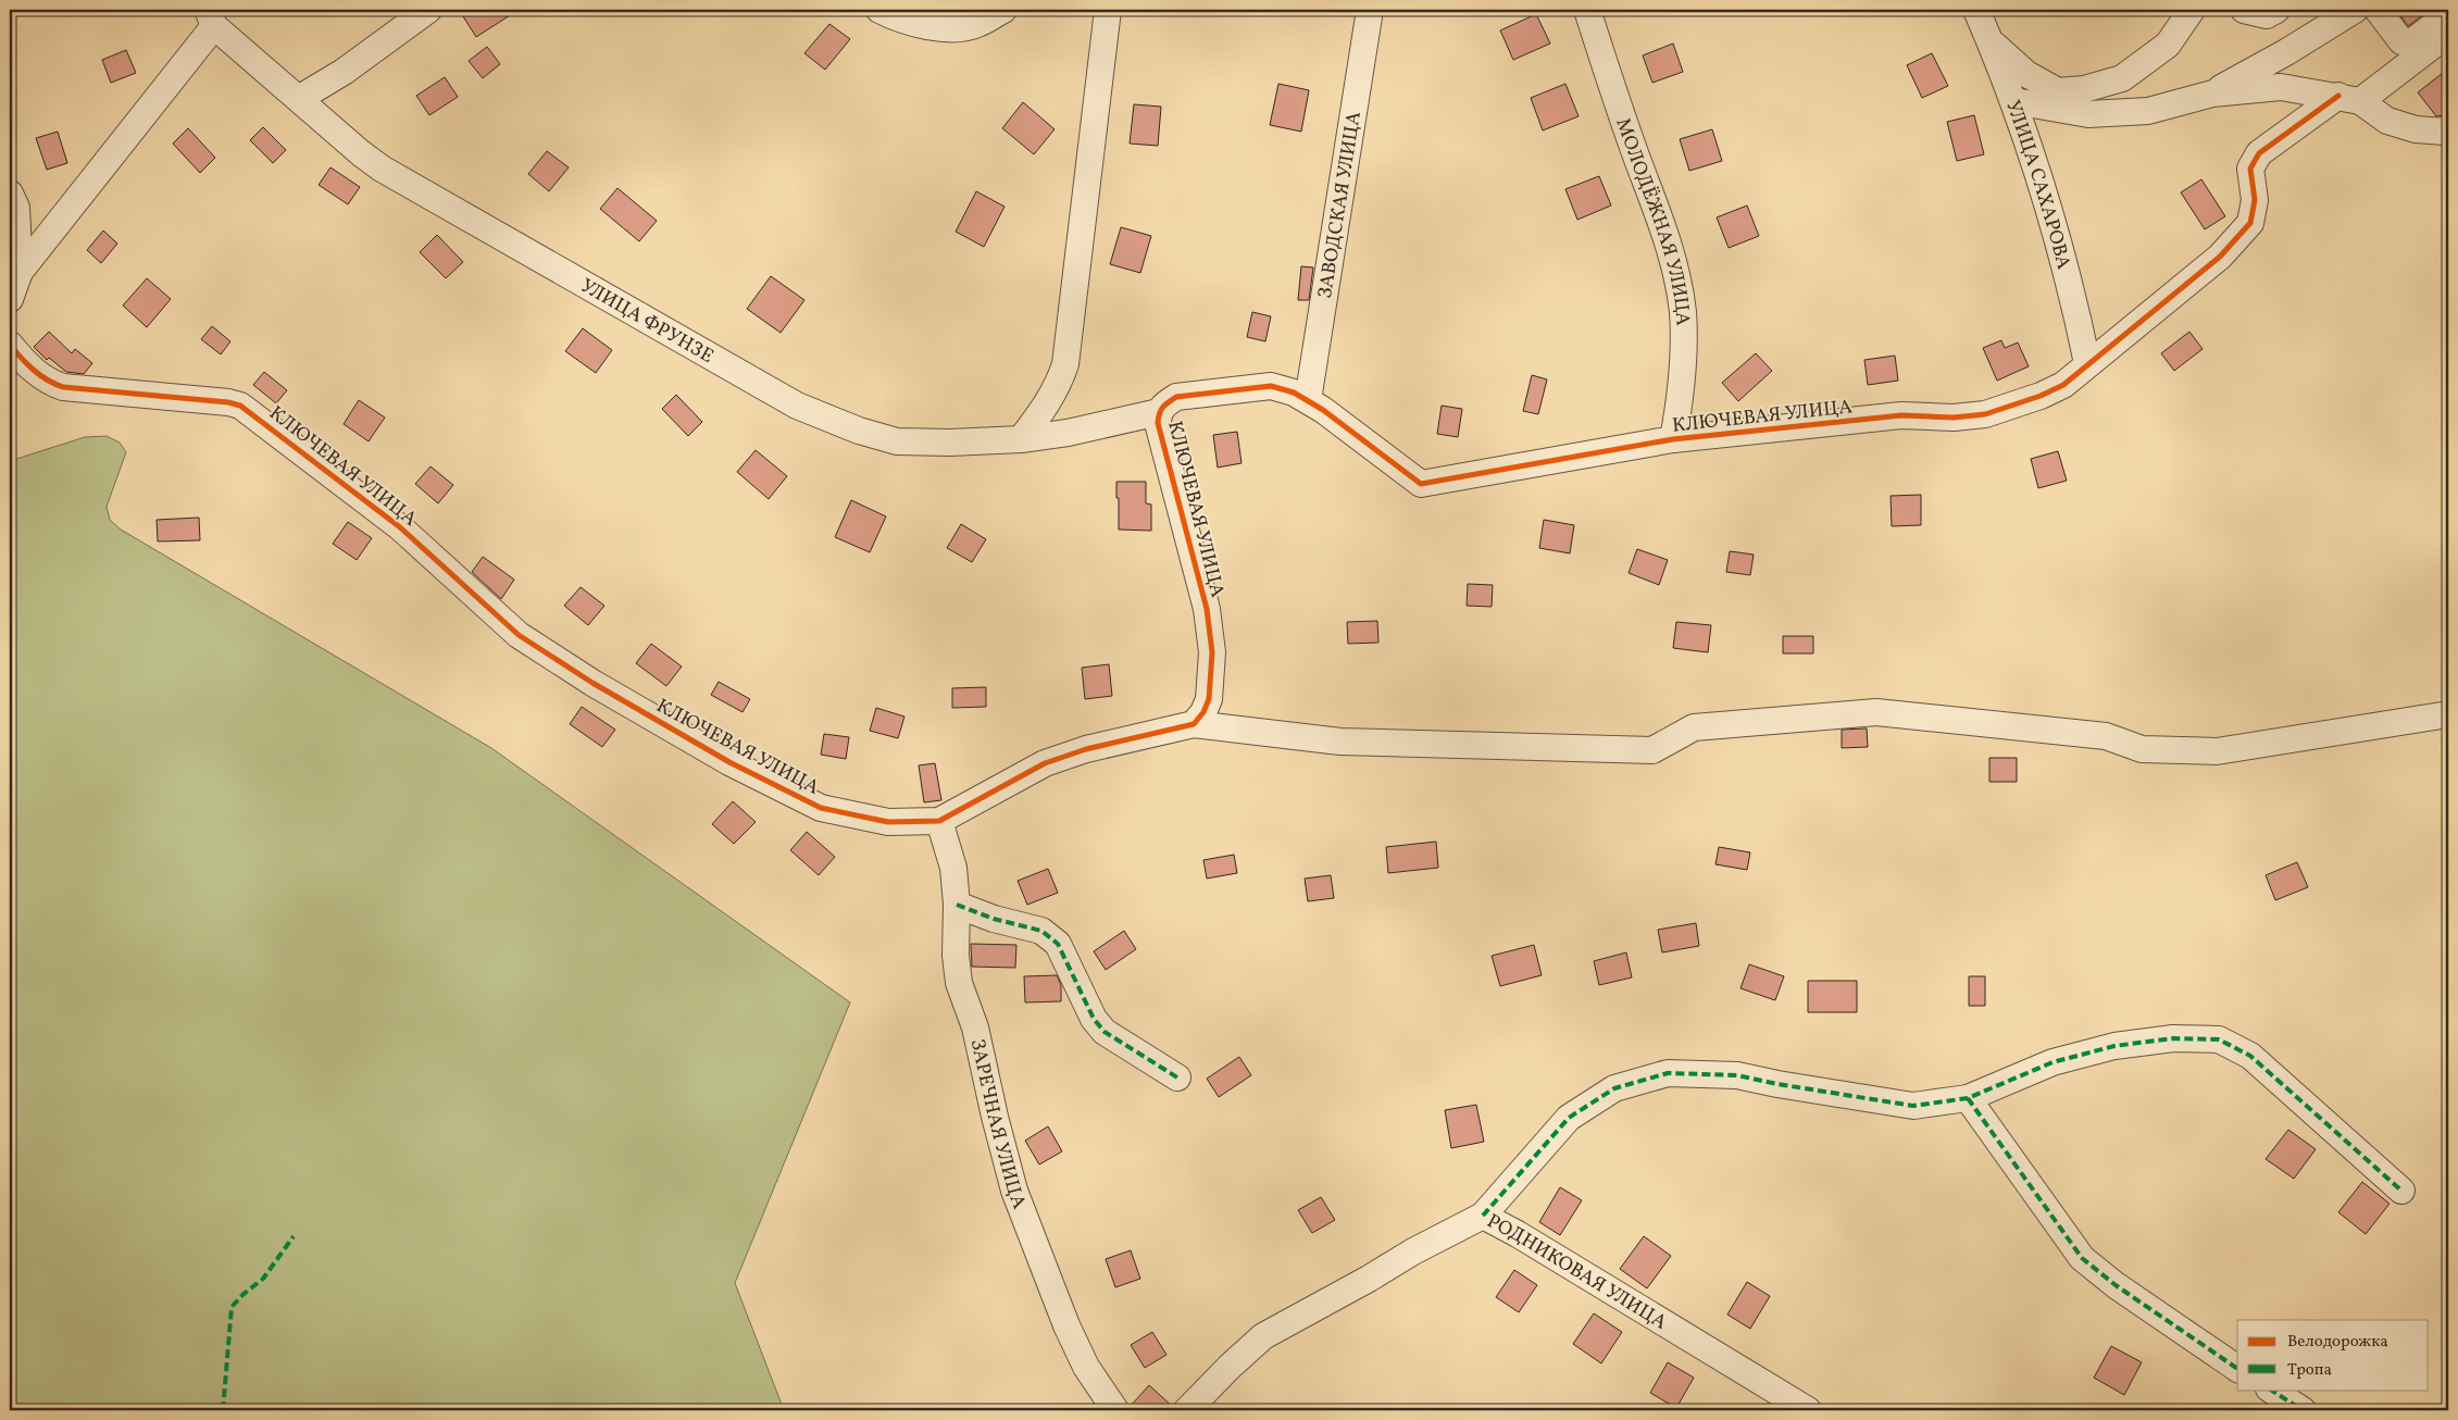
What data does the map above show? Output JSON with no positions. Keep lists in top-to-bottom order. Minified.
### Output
{"streets":{"street":["УЛИЦА САХАРОВА","ЗАВОДСКАЯ УЛИЦА","МОЛОДЁЖНАЯ УЛИЦА","УЛИЦА ФРУНЗЕ","КЛЮЧЕВАЯ УЛИЦА","ЗАРЕЧНАЯ УЛИЦА","РОДНИКОВАЯ УЛИЦА"]},"crossings":[["УЛИЦА САХАРОВА","КЛЮЧЕВАЯ УЛИЦА"],["ЗАВОДСКАЯ УЛИЦА","КЛЮЧЕВАЯ УЛИЦА"],["МОЛОДЁЖНАЯ УЛИЦА","КЛЮЧЕВАЯ УЛИЦА"],["УЛИЦА ФРУНЗЕ","КЛЮЧЕВАЯ УЛИЦА"],["КЛЮЧЕВАЯ УЛИЦА","ЗАРЕЧНАЯ УЛИЦА"]],"legend":["Велодорожка","Тропа"]}
